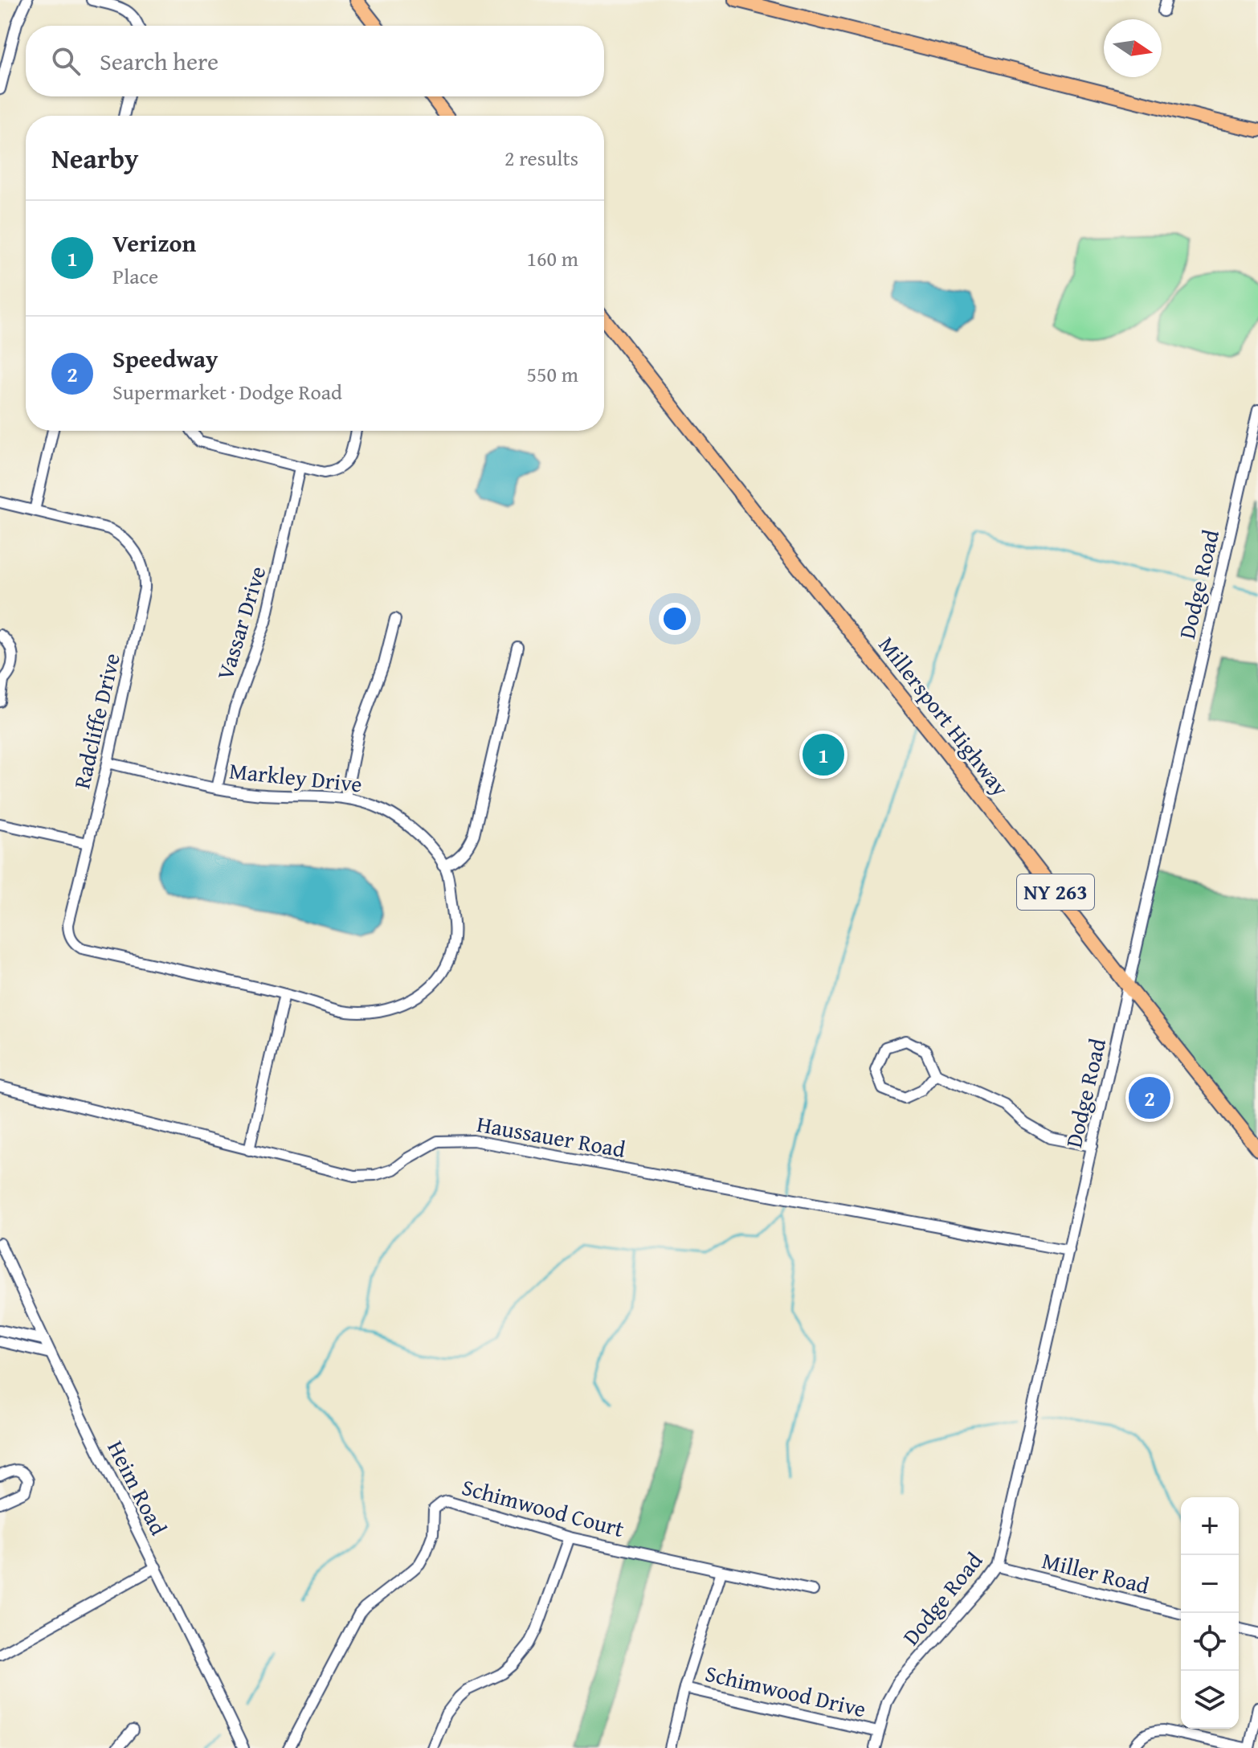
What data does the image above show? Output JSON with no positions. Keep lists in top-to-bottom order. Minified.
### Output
{"streets":{"main road":["Millersport Highway","NY 263"],"street":["Dodge Road","Vassar Drive","Radcliffe Drive","Markley Drive","Haussauer Road","Heim Road","Schimwood Court","Miller Road","Schimwood Drive"]},"crossings":[["Dodge Road","Millersport Highway"],["Dodge Road","Haussauer Road"],["Dodge Road","Miller Road"],["Dodge Road","Schimwood Drive"],["Vassar Drive","Markley Drive"],["Radcliffe Drive","Markley Drive"]],"north":"right","page":{"search":"Search here","heading":["Nearby","2 results"],"list":[{"mark":"1","name":"Verizon","note":"Place","value":"160 m"},{"mark":"2","name":"Speedway","note":"Supermarket · Dodge Road","value":"550 m"}],"pins":["1","2"],"map_buttons":["+","−"]}}
